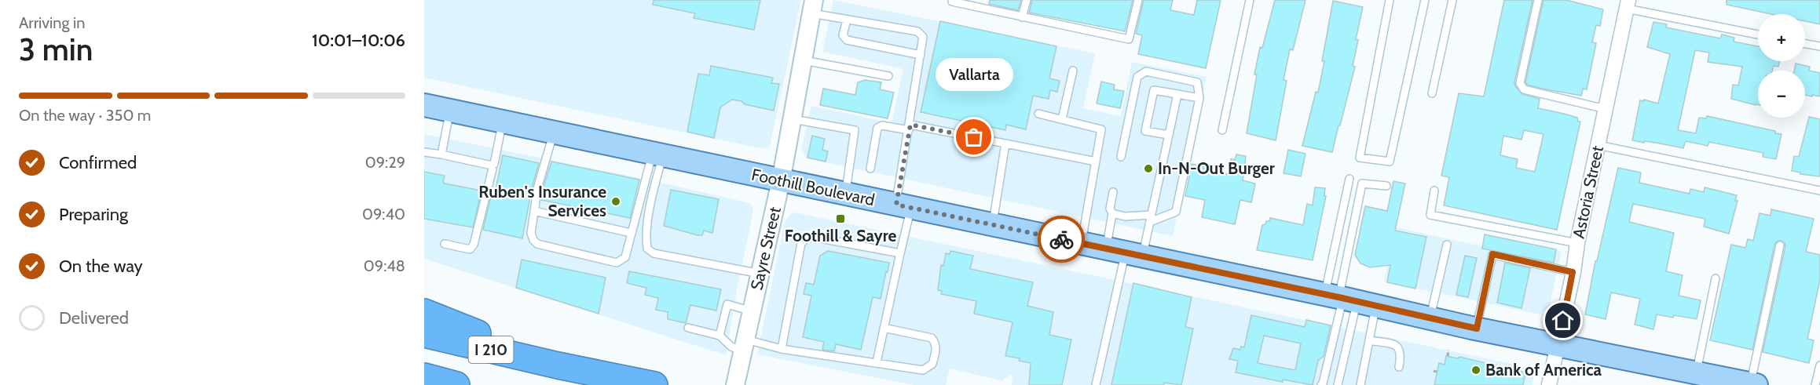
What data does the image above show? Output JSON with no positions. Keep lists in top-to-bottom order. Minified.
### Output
{"streets":{"highway":["I 210"],"main road":["Foothill Boulevard"],"street":["Astoria Street","Sayre Street"]},"crossings":[["Foothill Boulevard","Astoria Street"],["Foothill Boulevard","Sayre Street"]],"places":{"other":["Vallarta","In-N-Out Burger","Ruben's Insurance Services","Bank of America"],"transit":["Foothill & Sayre"]},"page":{"heading":["3 min","Arriving in","10:01–10:06"],"map_buttons":["+","−"],"bubble":"Vallarta","bar":"On the way · 350 m","list":[["Confirmed","09:29"],["Preparing","09:40"],["On the way","09:48"],"Delivered"]}}
